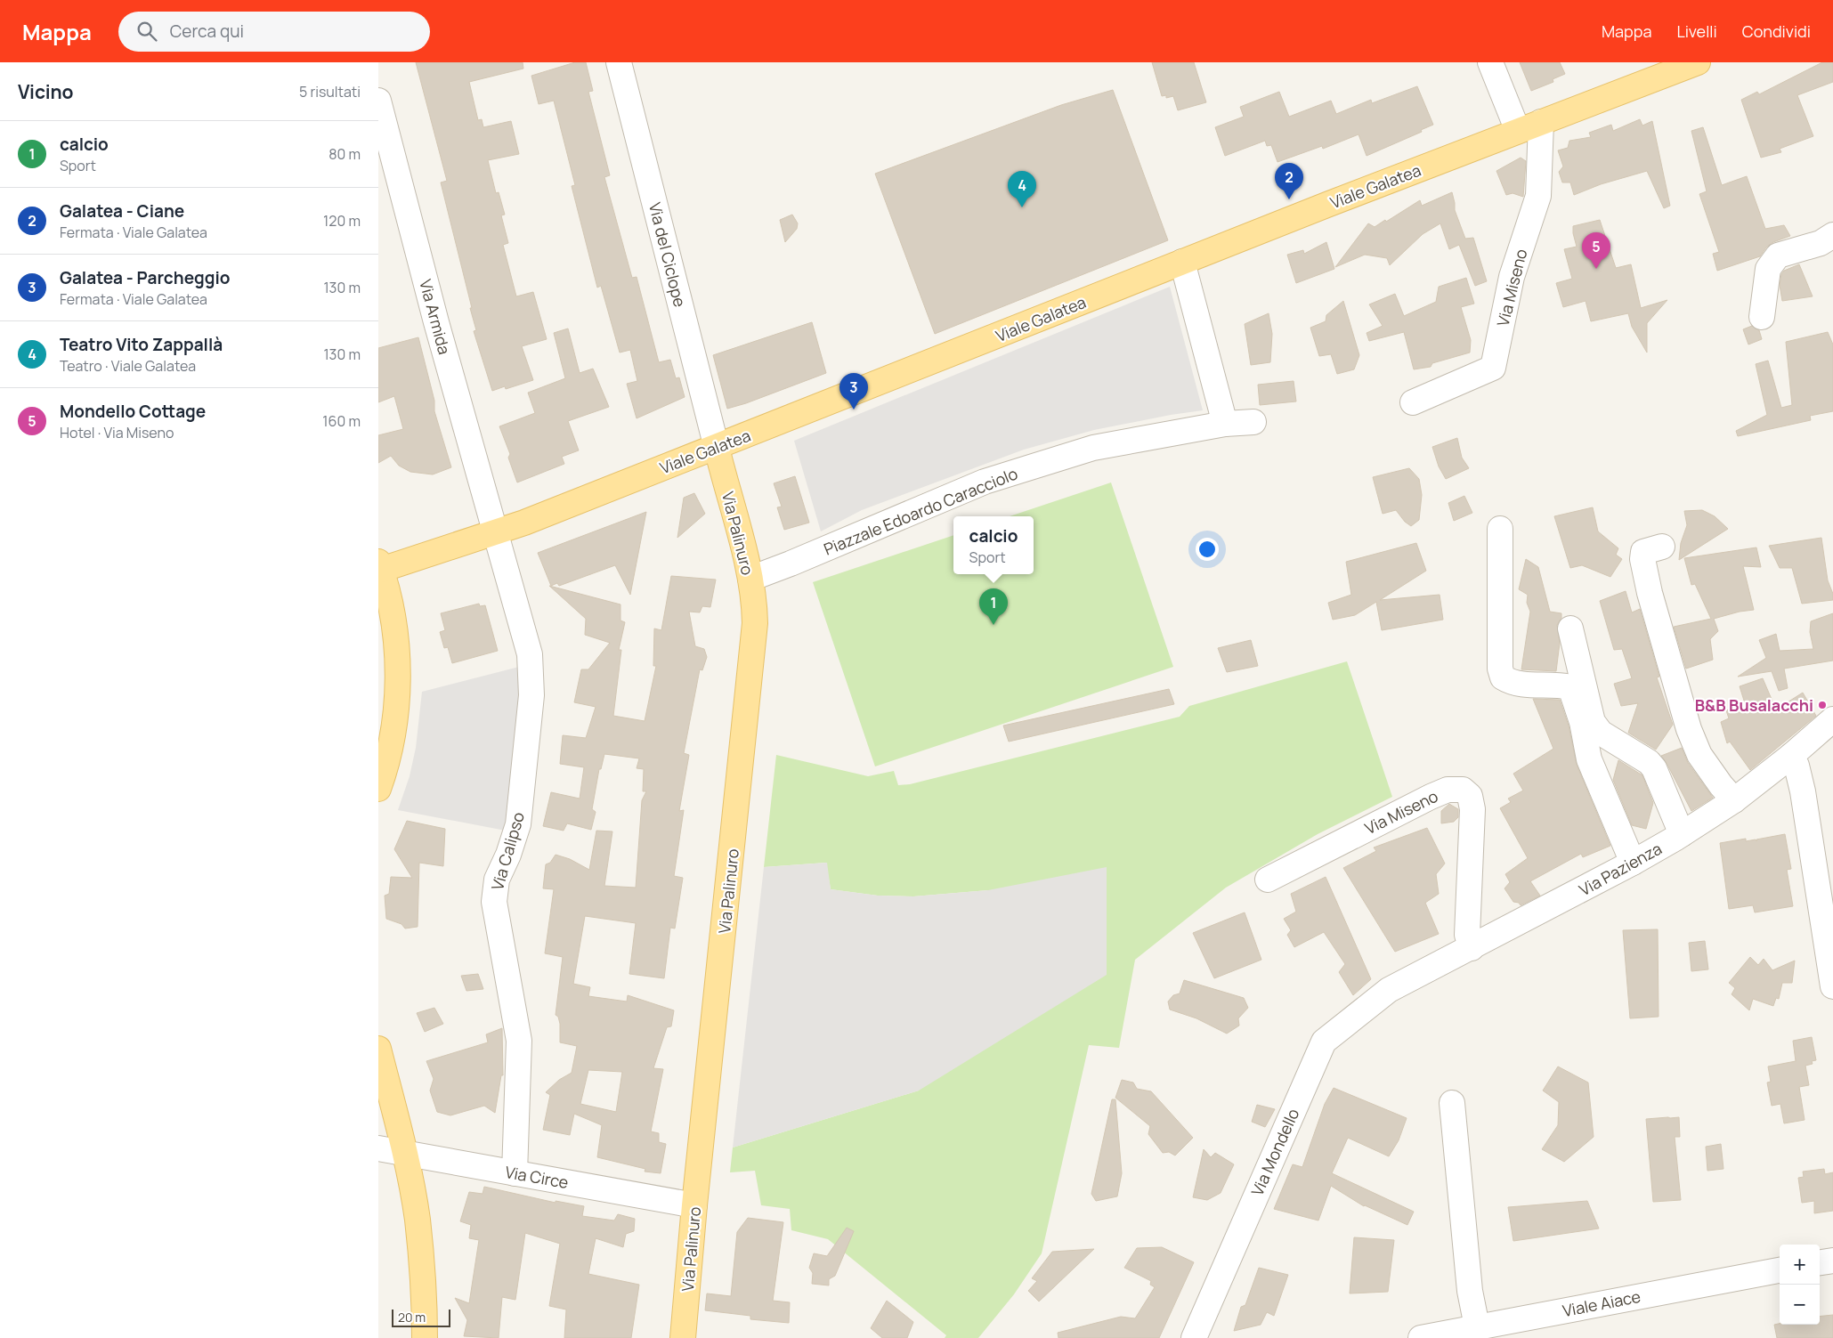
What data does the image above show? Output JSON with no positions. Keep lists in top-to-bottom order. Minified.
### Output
{"streets":{"main road":["Viale Galatea","Via Palinuro"],"street":["Via del Ciclope","Via Miseno","Via Armida","Piazzale Edoardo Caracciolo","Via Calipso","Via Pazienza","Via Mondello","Via Circe","Viale Aiace"]},"crossings":[["Viale Galatea","Via del Ciclope"],["Viale Galatea","Via Miseno"],["Viale Galatea","Via Armida"],["Viale Galatea","Via Palinuro"],["Viale Galatea","Via Calipso"],["Via del Ciclope","Via Palinuro"],["Via Miseno","Via Pazienza"],["Via Armida","Via Calipso"],["Piazzale Edoardo Caracciolo","Via Palinuro"],["Via Palinuro","Via Circe"],["Via Calipso","Via Circe"],["Via Pazienza","Via Mondello"]],"places":["B&B Busalacchi"],"scale_bar":"20 m","page":{"header":"Mappa","search":"Cerca qui","nav":["Mappa","Livelli","Condividi"],"heading":["Vicino","5 risultati"],"list":[{"mark":"1","name":"calcio","note":"Sport","value":"80 m"},{"mark":"2","name":"Galatea - Ciane","note":"Fermata · Viale Galatea","value":"120 m"},{"mark":"3","name":"Galatea - Parcheggio","note":"Fermata · Viale Galatea","value":"130 m"},{"mark":"4","name":"Teatro Vito Zappallà","note":"Teatro · Viale Galatea","value":"130 m"},{"mark":"5","name":"Mondello Cottage","note":"Hotel · Via Miseno","value":"160 m"}],"pins":["2","4","5","3","1"],"popup":["calcio","Sport"],"map_buttons":["+","−"],"scale":"20 m"}}
